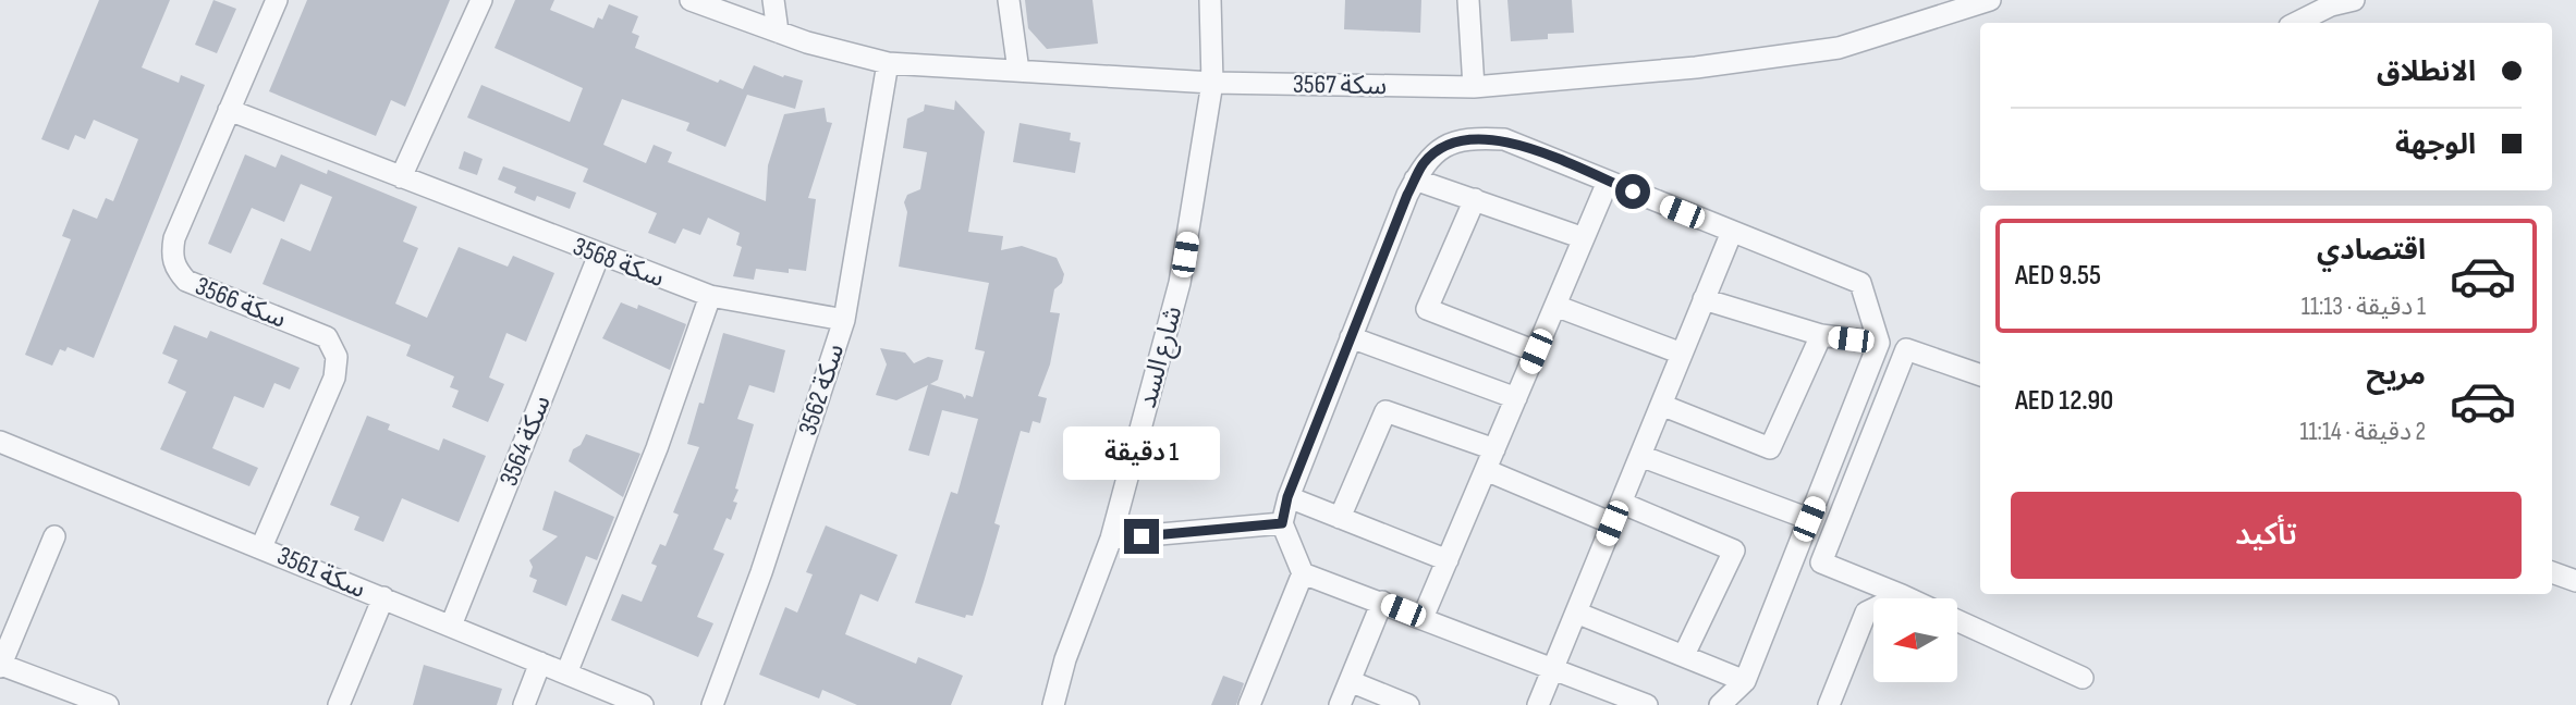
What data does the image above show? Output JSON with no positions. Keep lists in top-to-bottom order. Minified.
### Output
{"streets":{"street":["سكة 3567","سكة 3568","سكة 3566","شارع السد","سكة 3562","سكة 3564","سكة 3561"]},"crossings":[["سكة 3567","شارع السد"],["سكة 3567","سكة 3562"],["سكة 3568","سكة 3566"],["سكة 3568","سكة 3562"],["سكة 3568","سكة 3564"],["سكة 3566","سكة 3561"],["سكة 3564","سكة 3561"]],"north":"left","page":{"banner":["الانطلاق","الوجهة"],"list":[{"name":"اقتصادي","note":"1 دقيقة · 11:13","value":"AED 9.55"},{"name":"مريح","note":"2 دقيقة · 11:14","value":"AED 12.90"}],"bubble":"1 دقيقة","buttons":"تأكيد"}}
